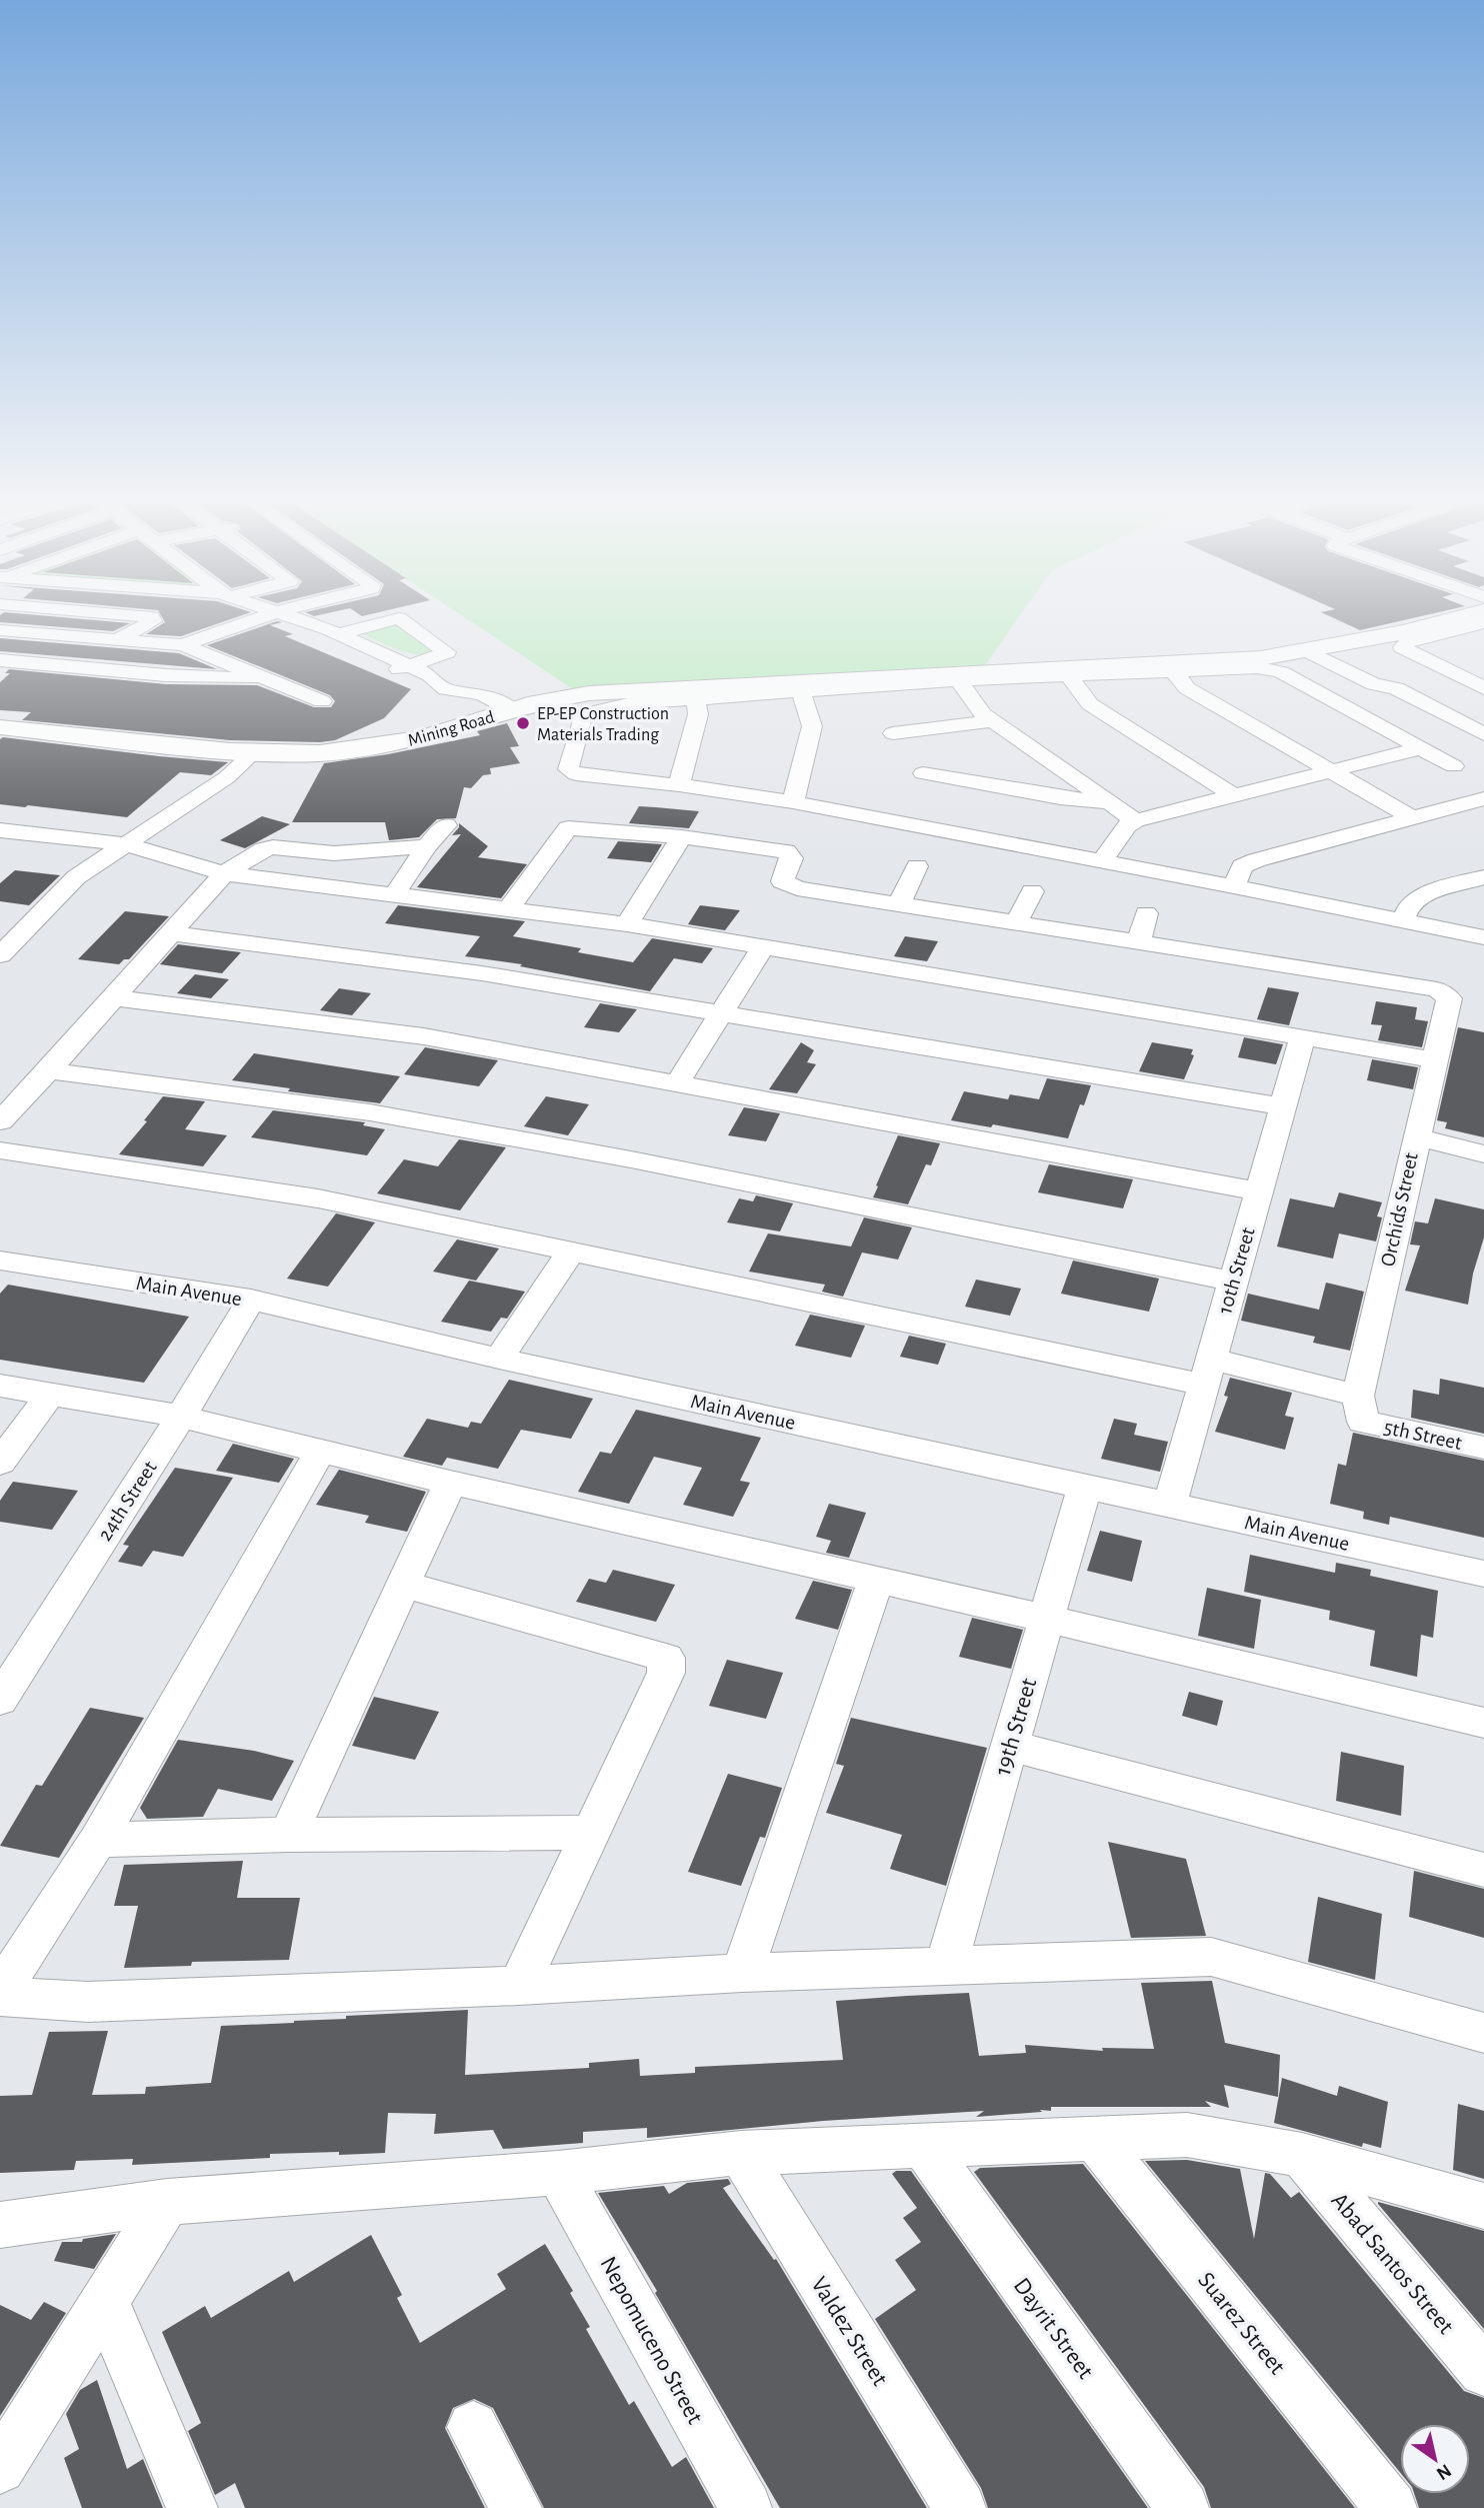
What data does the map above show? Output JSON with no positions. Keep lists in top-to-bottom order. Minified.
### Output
{"streets":{"street":["Mining Road","Orchids Street","10th Street","Main Avenue","5th Street","24th Street","19th Street","Abad Santos Street","Suarez Street","Dayrit Street","Valdez Street","Nepomuceno Street"]},"crossings":[["Orchids Street","5th Street"],["10th Street","Main Avenue"],["10th Street","5th Street"],["Main Avenue","24th Street"],["Main Avenue","19th Street"]],"places":["EP-EP Construction Materials Trading"],"north":"bottom right"}
